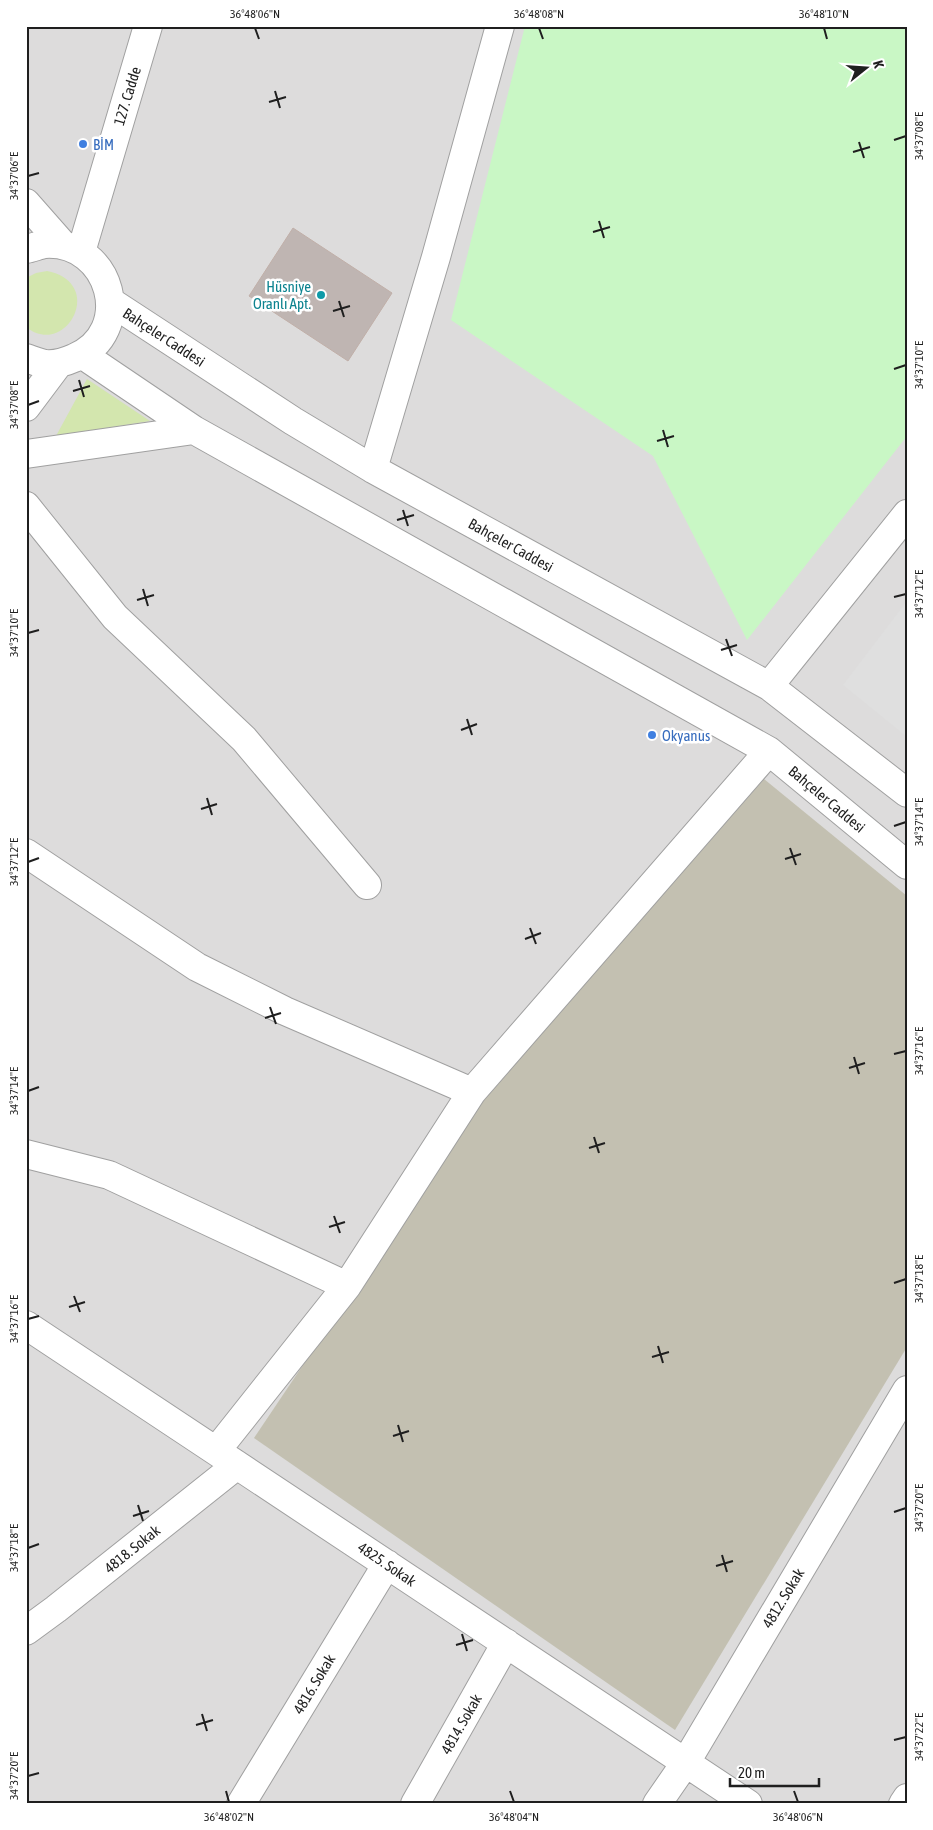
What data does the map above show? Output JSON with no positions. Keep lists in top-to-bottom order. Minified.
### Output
{"streets":{"street":["127. Cadde","Bahçeler Caddesi","4818. Sokak","4825. Sokak","4812. Sokak","4816. Sokak","4814. Sokak"]},"crossings":[["Bahçeler Caddesi","4818. Sokak"],["4818. Sokak","4825. Sokak"],["4825. Sokak","4812. Sokak"],["4825. Sokak","4816. Sokak"],["4825. Sokak","4814. Sokak"]],"places":["BİM","Hüsniye Oranlı Apt.","Okyanus"],"scale_bar":"20 m","north":"right","coordinates":["36°48'06\"N","36°48'08\"N","36°48'10\"N","34°37'08\"E","34°37'06\"E","34°37'10\"E","34°37'12\"E","34°37'14\"E","34°37'16\"E","34°37'18\"E","34°37'20\"E","34°37'22\"E","36°48'02\"N","36°48'04\"N"]}
